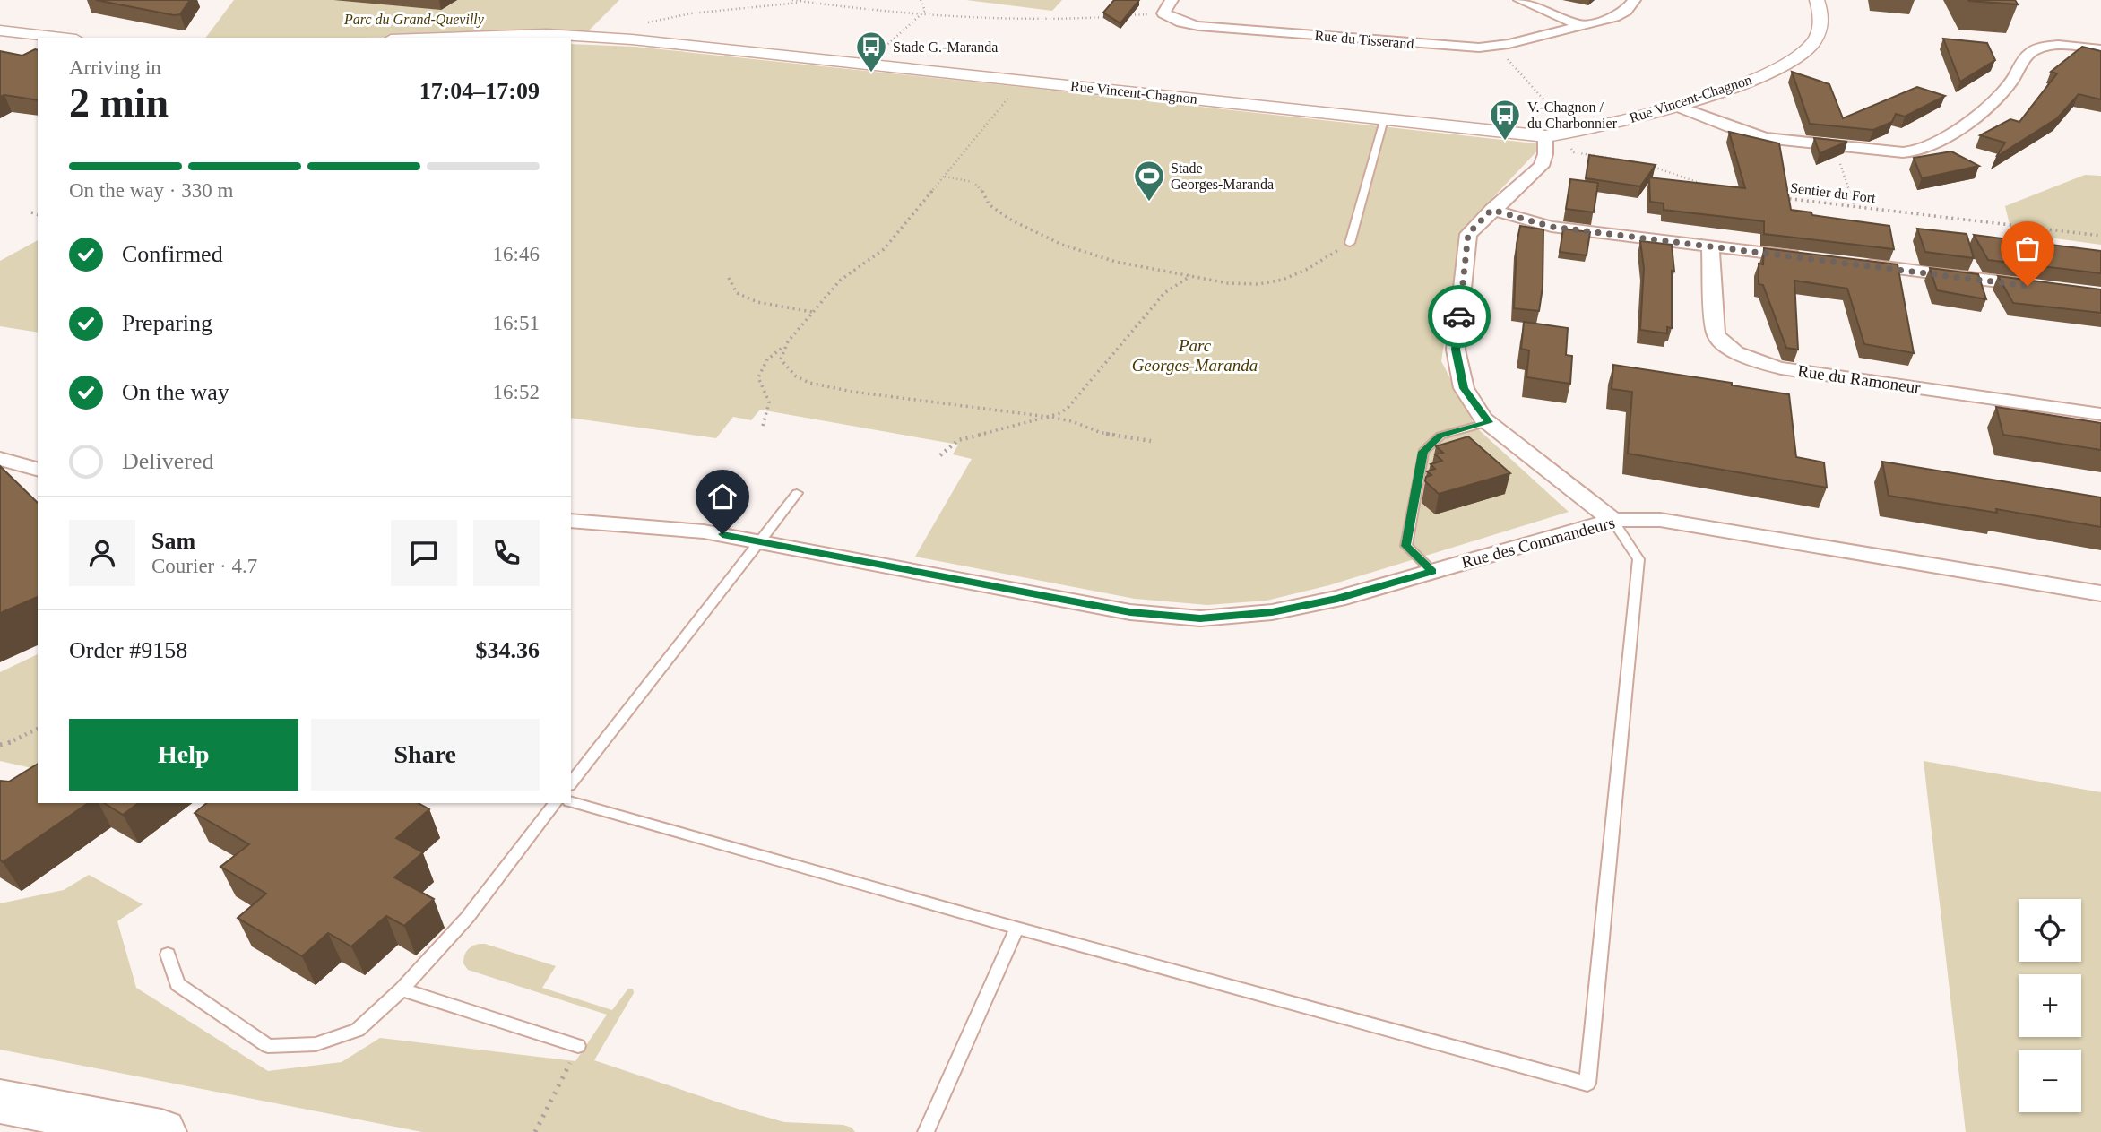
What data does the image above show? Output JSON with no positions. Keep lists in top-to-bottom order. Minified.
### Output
{"streets":{"street":["Rue du Tisserand","Rue Vincent-Chagnon","Rue du Ramoneur","Rue des Commandeurs"],"path":["Sentier du Fort"]},"parks":["Parc du Grand-Quevilly","Parc Georges-Maranda"],"places":{"bus stop":["Stade G.-Maranda","V.-Chagnon / du Charbonnier"],"sports":["Stade Georges-Maranda"]},"page":{"heading":["2 min","Arriving in","17:04–17:09"],"panel":["Sam","Courier · 4.7","Order #9158","$34.36"],"bar":"On the way · 330 m","list":[["Confirmed","16:46"],["Preparing","16:51"],["On the way","16:52"],"Delivered"],"buttons":["Help","Share"],"map_buttons":["+","−"]}}
